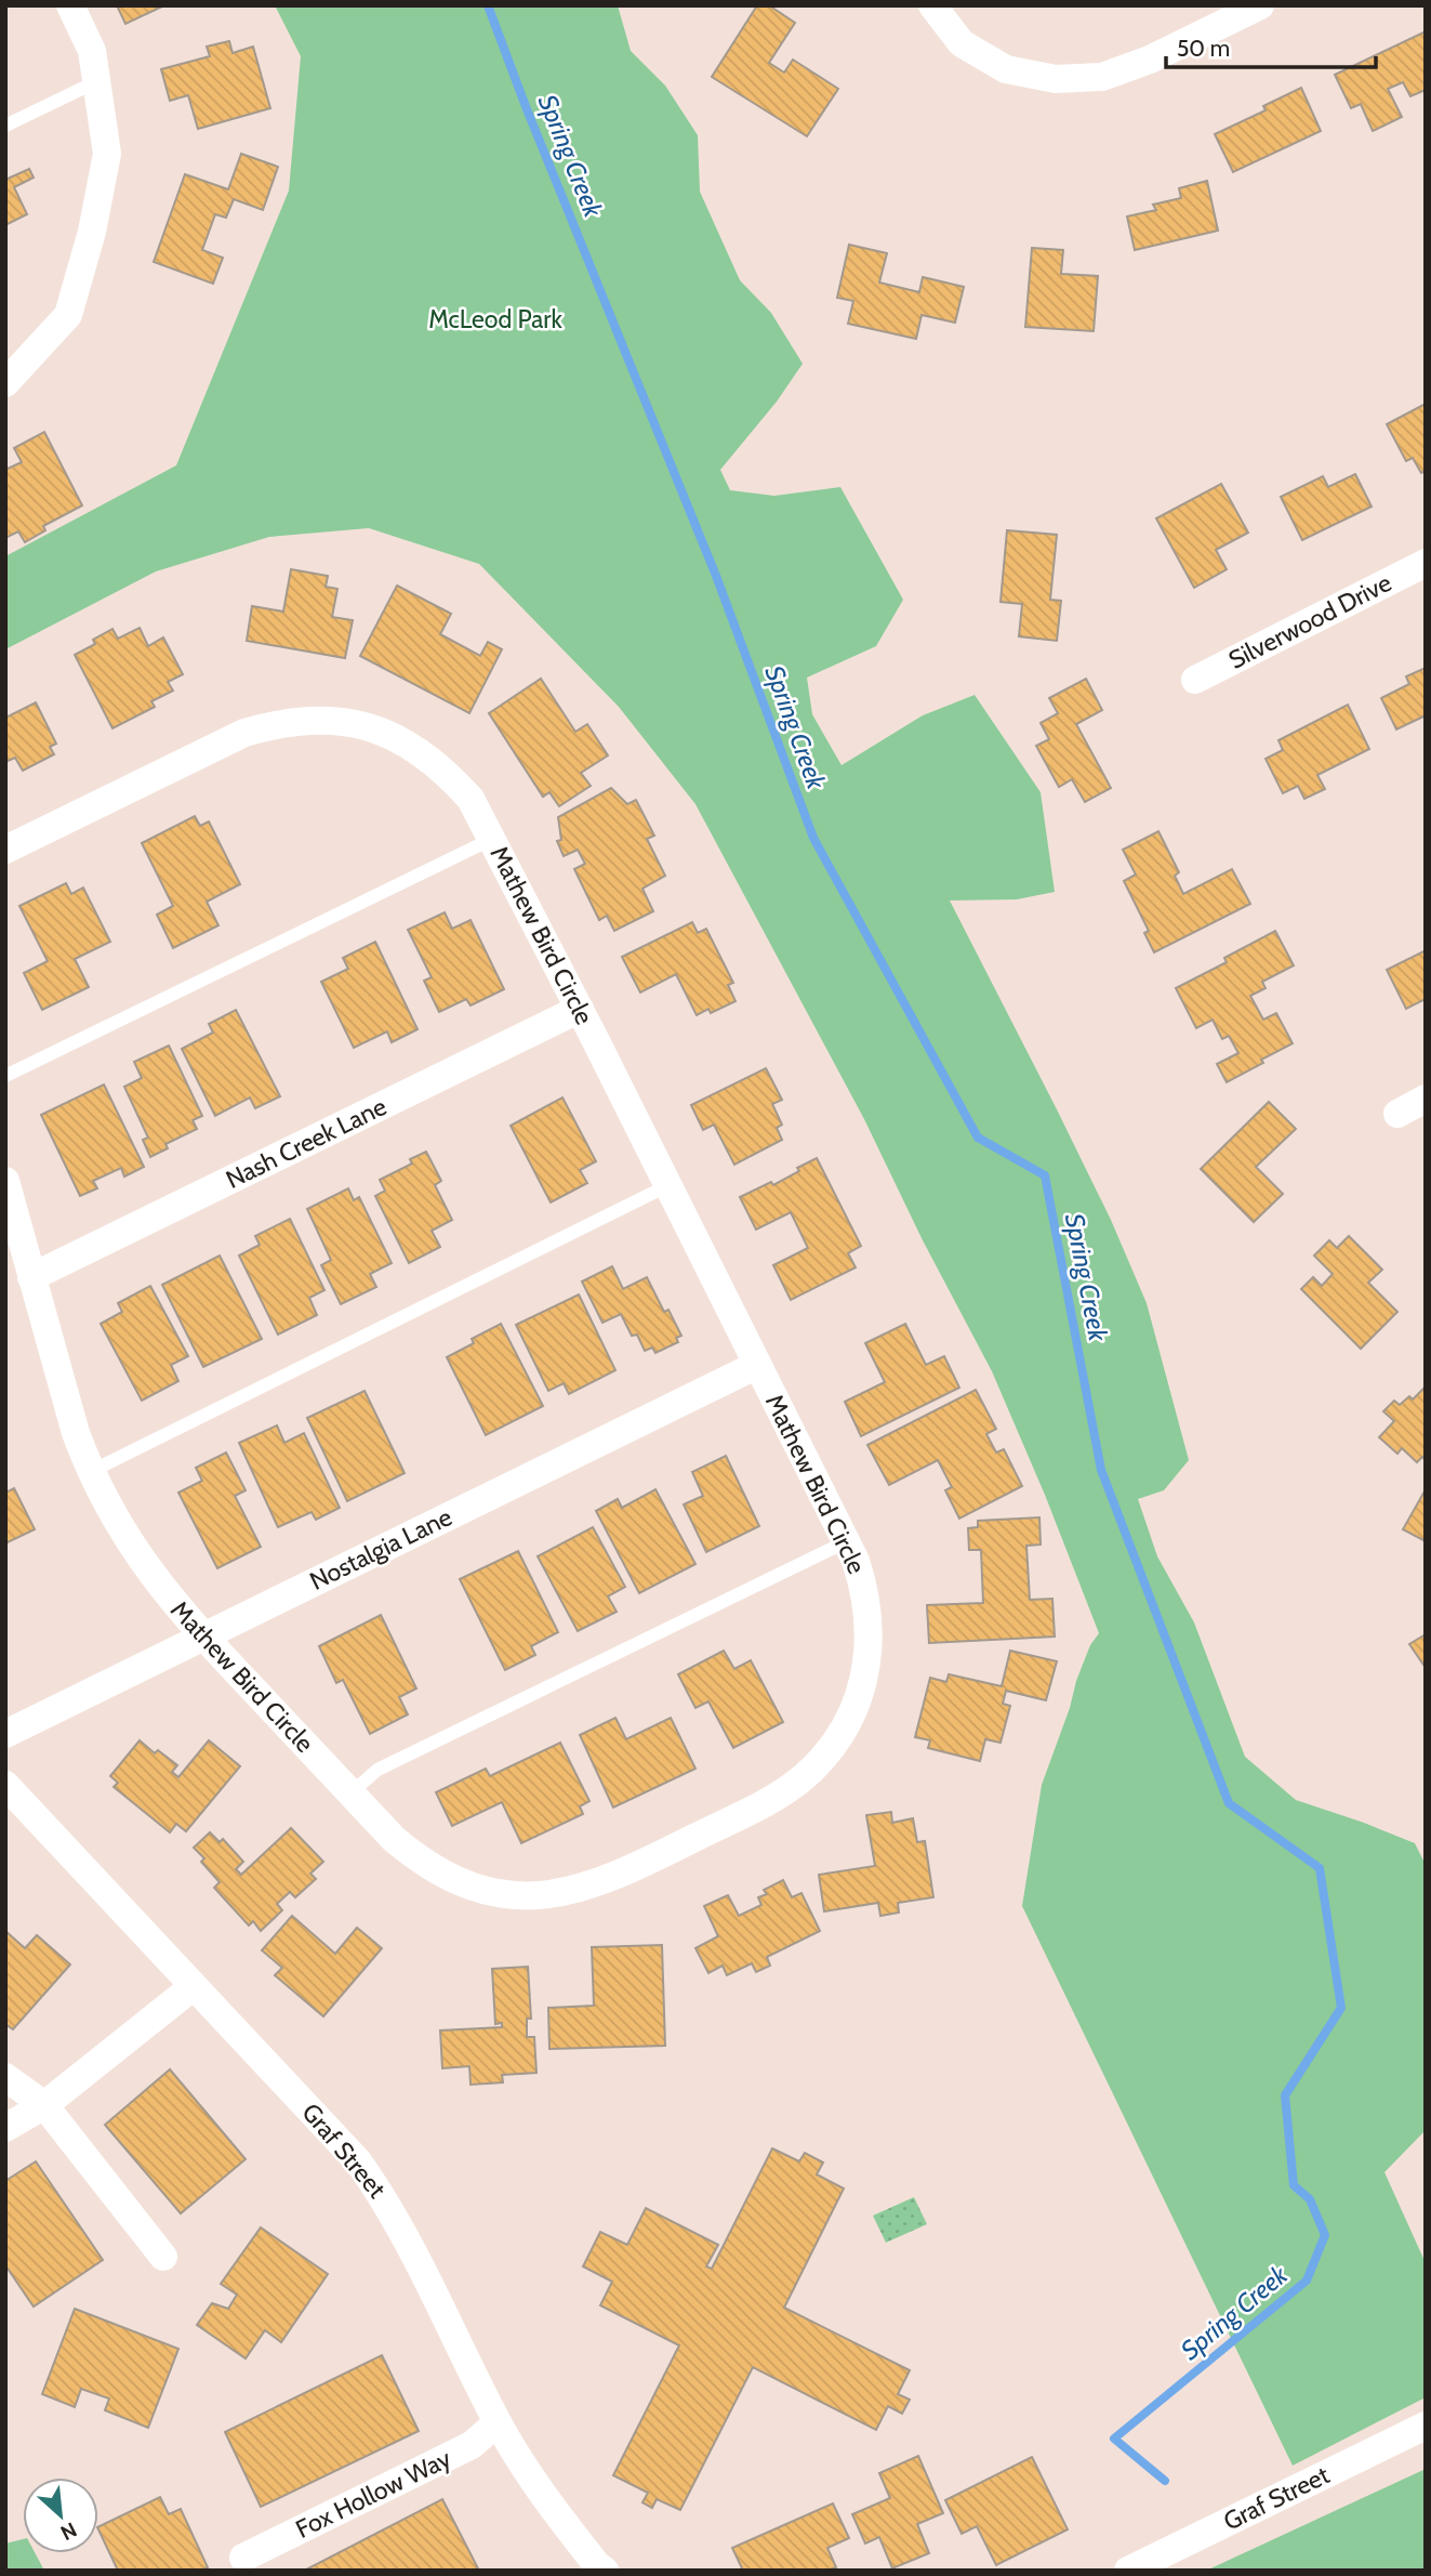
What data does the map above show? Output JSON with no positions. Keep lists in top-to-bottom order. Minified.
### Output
{"streets":{"street":["Silverwood Drive","Mathew Bird Circle","Nash Creek Lane","Nostalgia Lane","Graf Street","Fox Hollow Way"]},"crossings":[["Mathew Bird Circle","Nash Creek Lane"],["Mathew Bird Circle","Nostalgia Lane"],["Graf Street","Fox Hollow Way"]],"water":["Spring Creek"],"parks":["McLeod Park"],"scale_bar":"50 m","north":"bottom right"}
